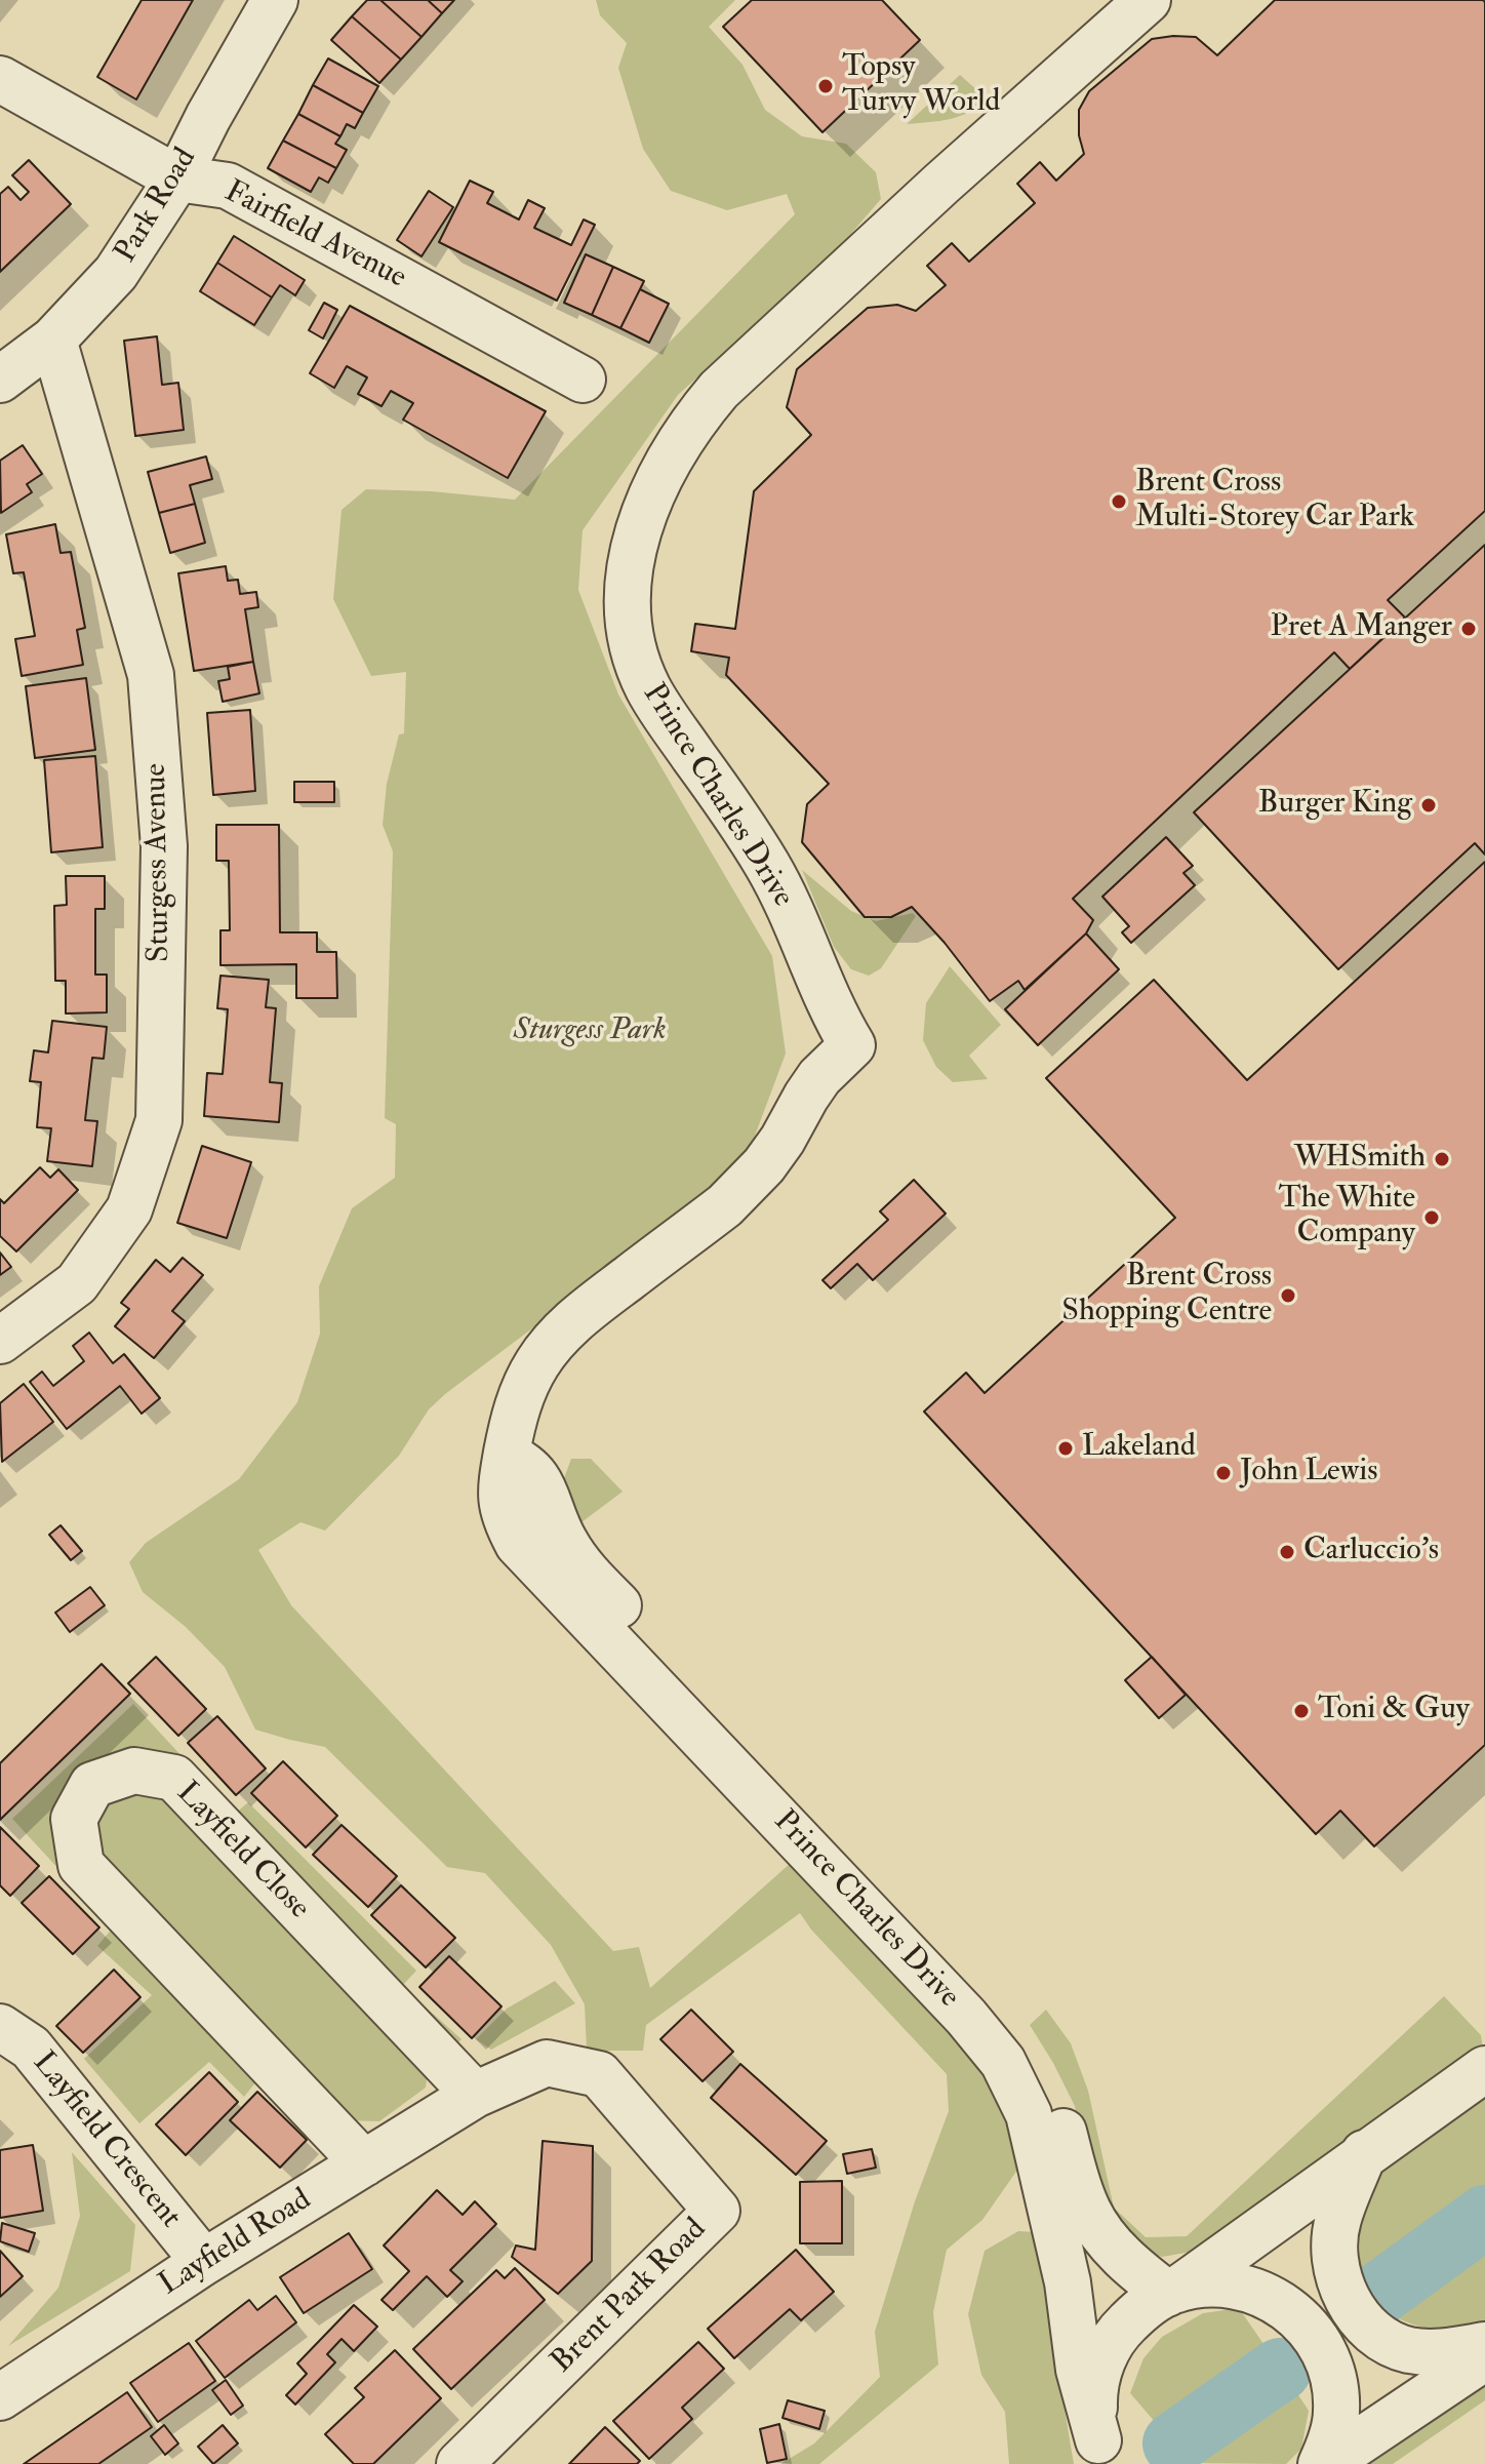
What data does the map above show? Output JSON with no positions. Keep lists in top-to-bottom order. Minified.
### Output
{"streets":{"street":["Park Road","Fairfield Avenue","Prince Charles Drive","Sturgess Avenue","Layfield Close","Layfield Crescent","Layfield Road","Brent Park Road"]},"crossings":[["Park Road","Fairfield Avenue"],["Park Road","Sturgess Avenue"],["Layfield Close","Layfield Road"],["Layfield Close","Brent Park Road"],["Layfield Crescent","Layfield Road"],["Layfield Road","Brent Park Road"]],"parks":["Sturgess Park"],"places":["Topsy Turvy World","Brent Cross Multi-Storey Car Park","Pret A Manger","Burger King","WHSmith","The White Company","Brent Cross Shopping Centre","Lakeland","John Lewis","Carluccio's","Toni & Guy"]}
